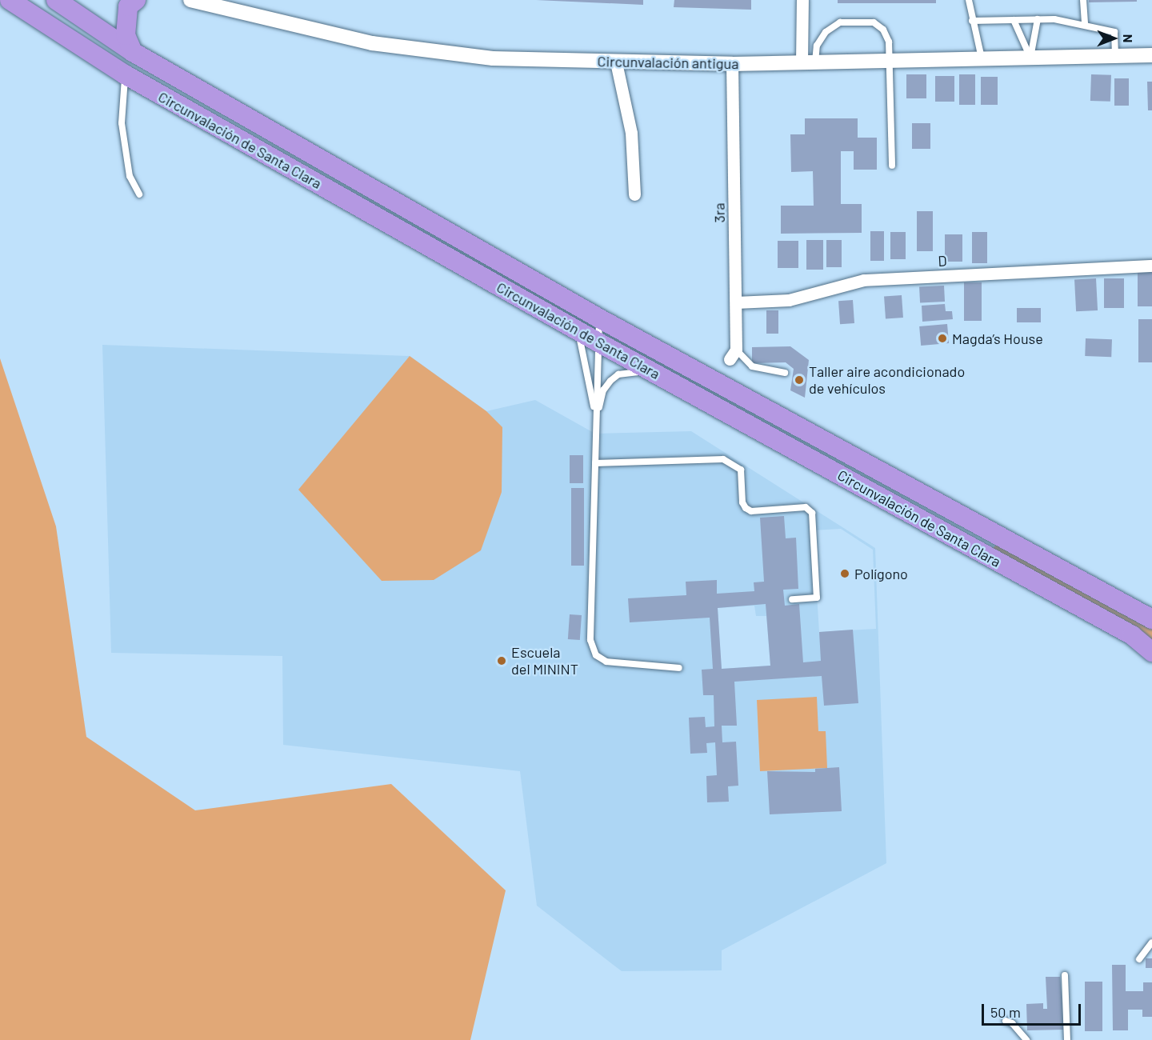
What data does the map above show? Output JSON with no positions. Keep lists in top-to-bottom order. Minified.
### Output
{"streets":{"highway":["Circunvalación de Santa Clara"],"street":["Circunvalación antigua","3ra","D"]},"crossings":[["Circunvalación antigua","3ra"],["3ra","D"]],"places":["Magda’s House","Taller aire acondicionado de vehículos","Polígono","Escuela del MININT"],"scale_bar":"50 m","north":"right"}
